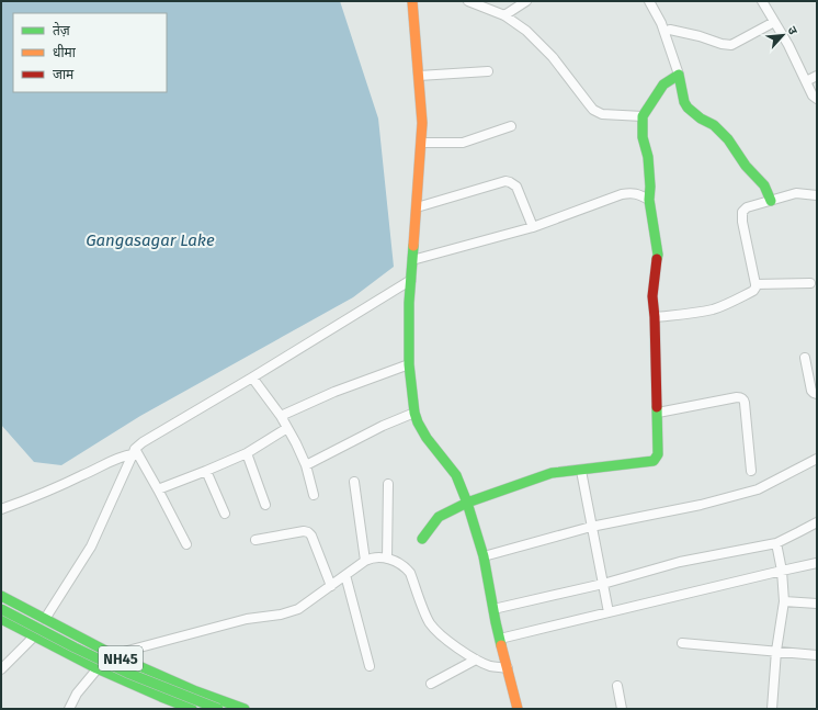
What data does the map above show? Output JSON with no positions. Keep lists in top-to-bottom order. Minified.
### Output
{"streets":{"main road":["NH45"]},"water":["Gangasagar Lake"],"legend":["तेज़","धीमा","जाम"],"north":"top right"}
